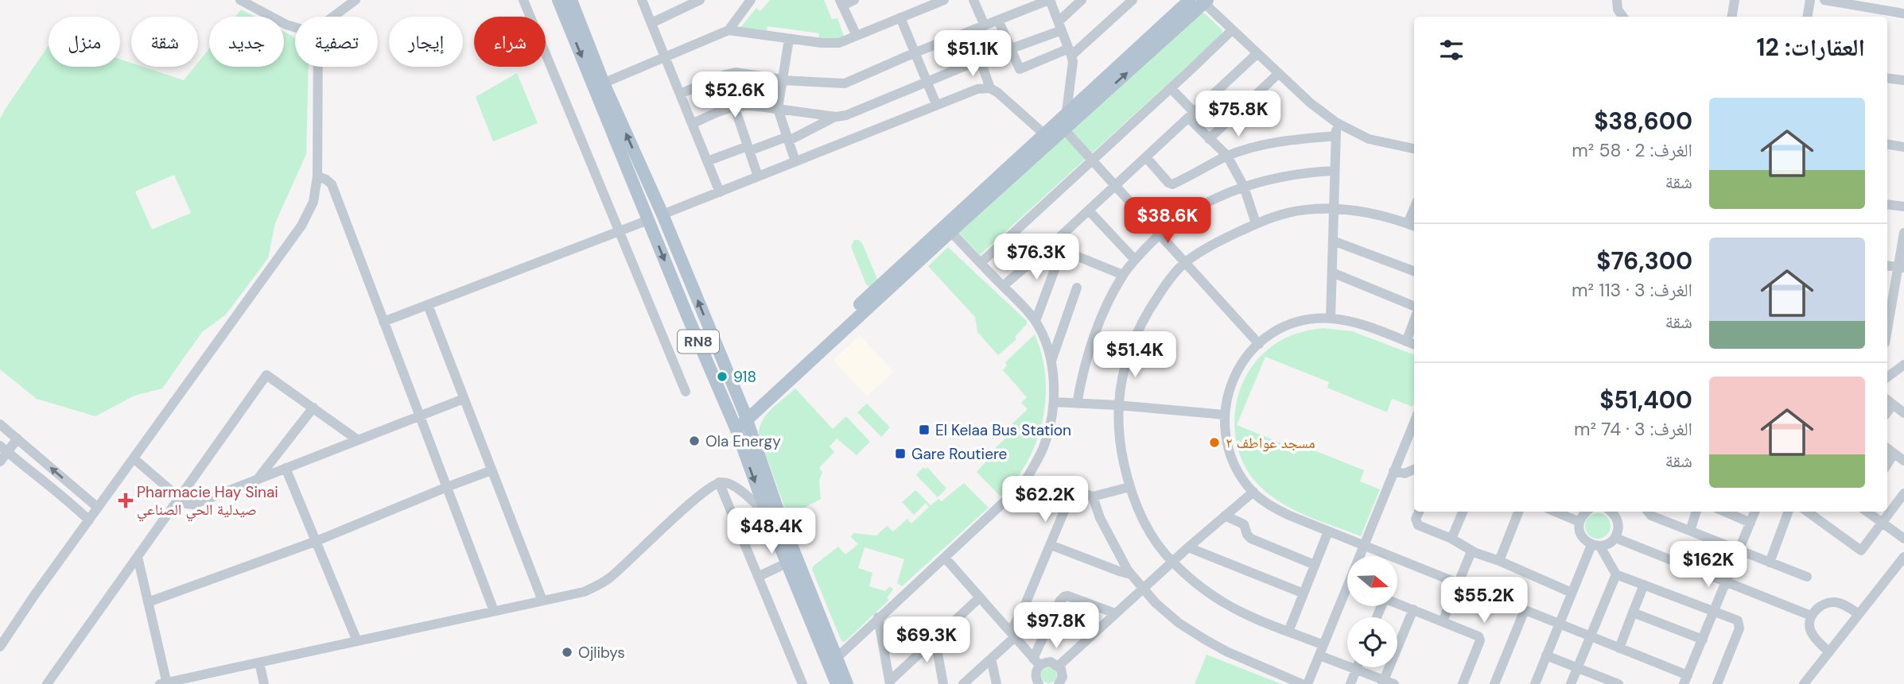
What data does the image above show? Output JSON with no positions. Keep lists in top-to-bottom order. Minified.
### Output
{"streets":{"main road":["RN8"]},"places":{"other":["918","Ola Energy","مسجد عواطف ٢","Ojlibys"],"transit":["El Kelaa Bus Station","Gare Routiere"],"health":["Pharmacie Hay Sinai صيدلية الحي الصناعي"]},"north":"right","page":{"chip":["شراء","إيجار","تصفية","جديد","شقة","منزل"],"heading":"العقارات: 12","price":["$51.1K","$52.6K","$75.8K","$38.6K","$76.3K","$51.4K","$62.2K","$48.4K","$162K","$55.2K","$97.8K","$69.3K"],"list":[{"name":"$38,600","note":"الغرف: 2 · 58 m² · شقة"},{"name":"$76,300","note":"الغرف: 3 · 113 m² · شقة"},{"name":"$51,400","note":"الغرف: 3 · 74 m² · شقة"}]}}
